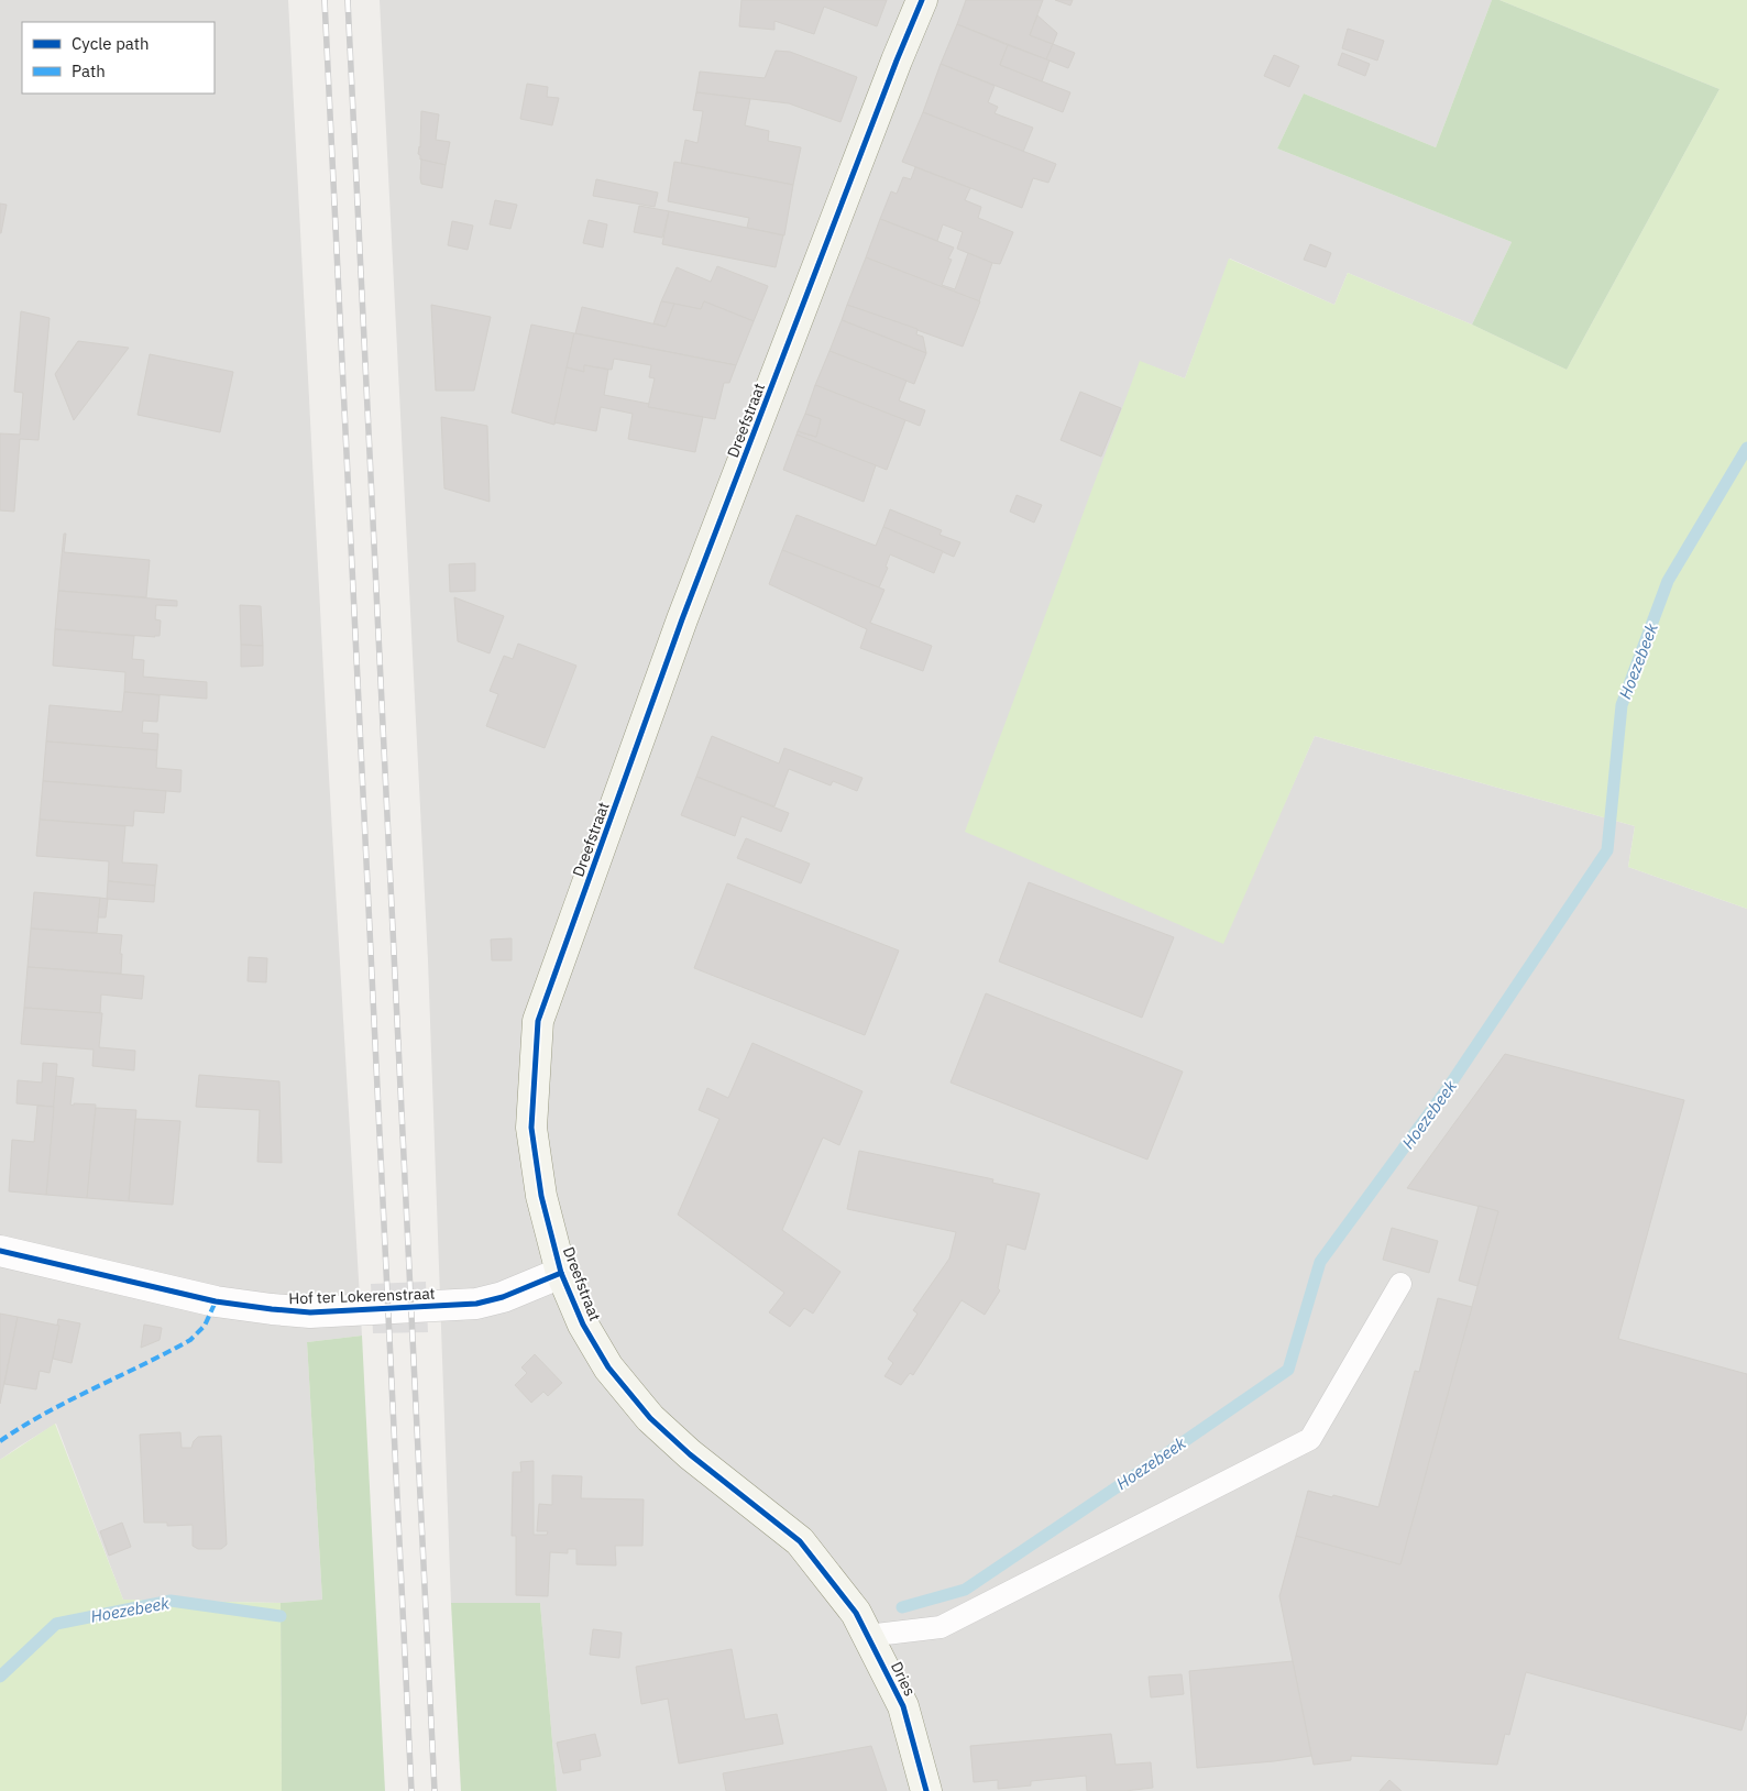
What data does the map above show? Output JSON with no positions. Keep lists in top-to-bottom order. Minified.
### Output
{"streets":{"street":["Dreefstraat","Hof ter Lokerenstraat","Dries"]},"crossings":[["Dreefstraat","Hof ter Lokerenstraat"],["Dreefstraat","Dries"]],"water":["Hoezebeek"],"legend":["Cycle path","Path"]}
